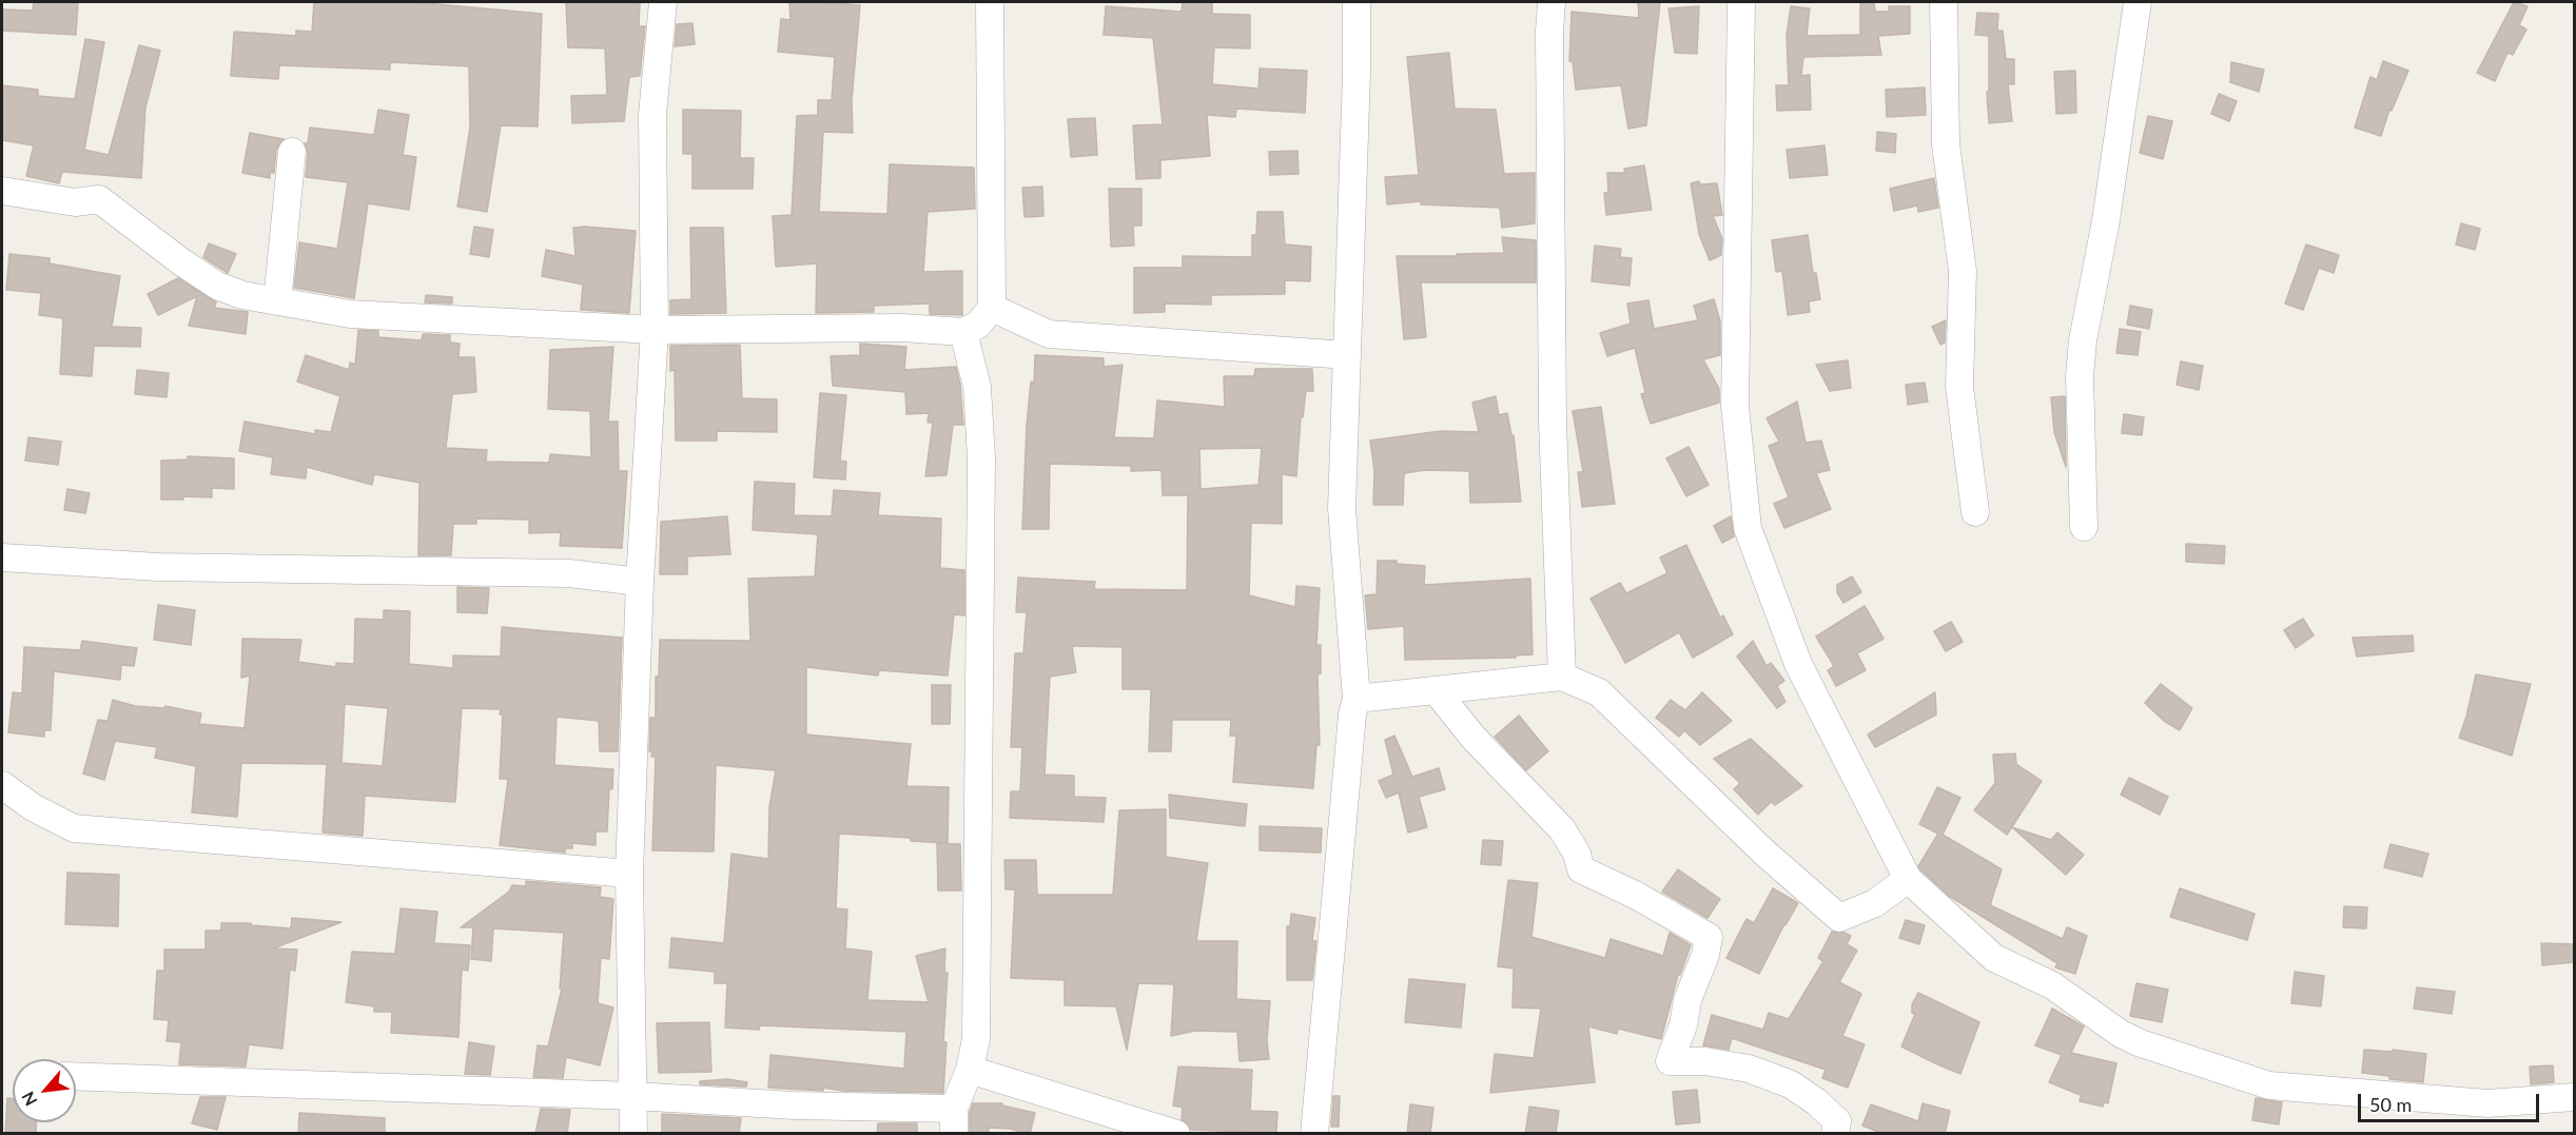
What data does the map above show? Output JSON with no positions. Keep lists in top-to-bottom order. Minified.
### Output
{"scale_bar":"50 m","north":"bottom left"}
